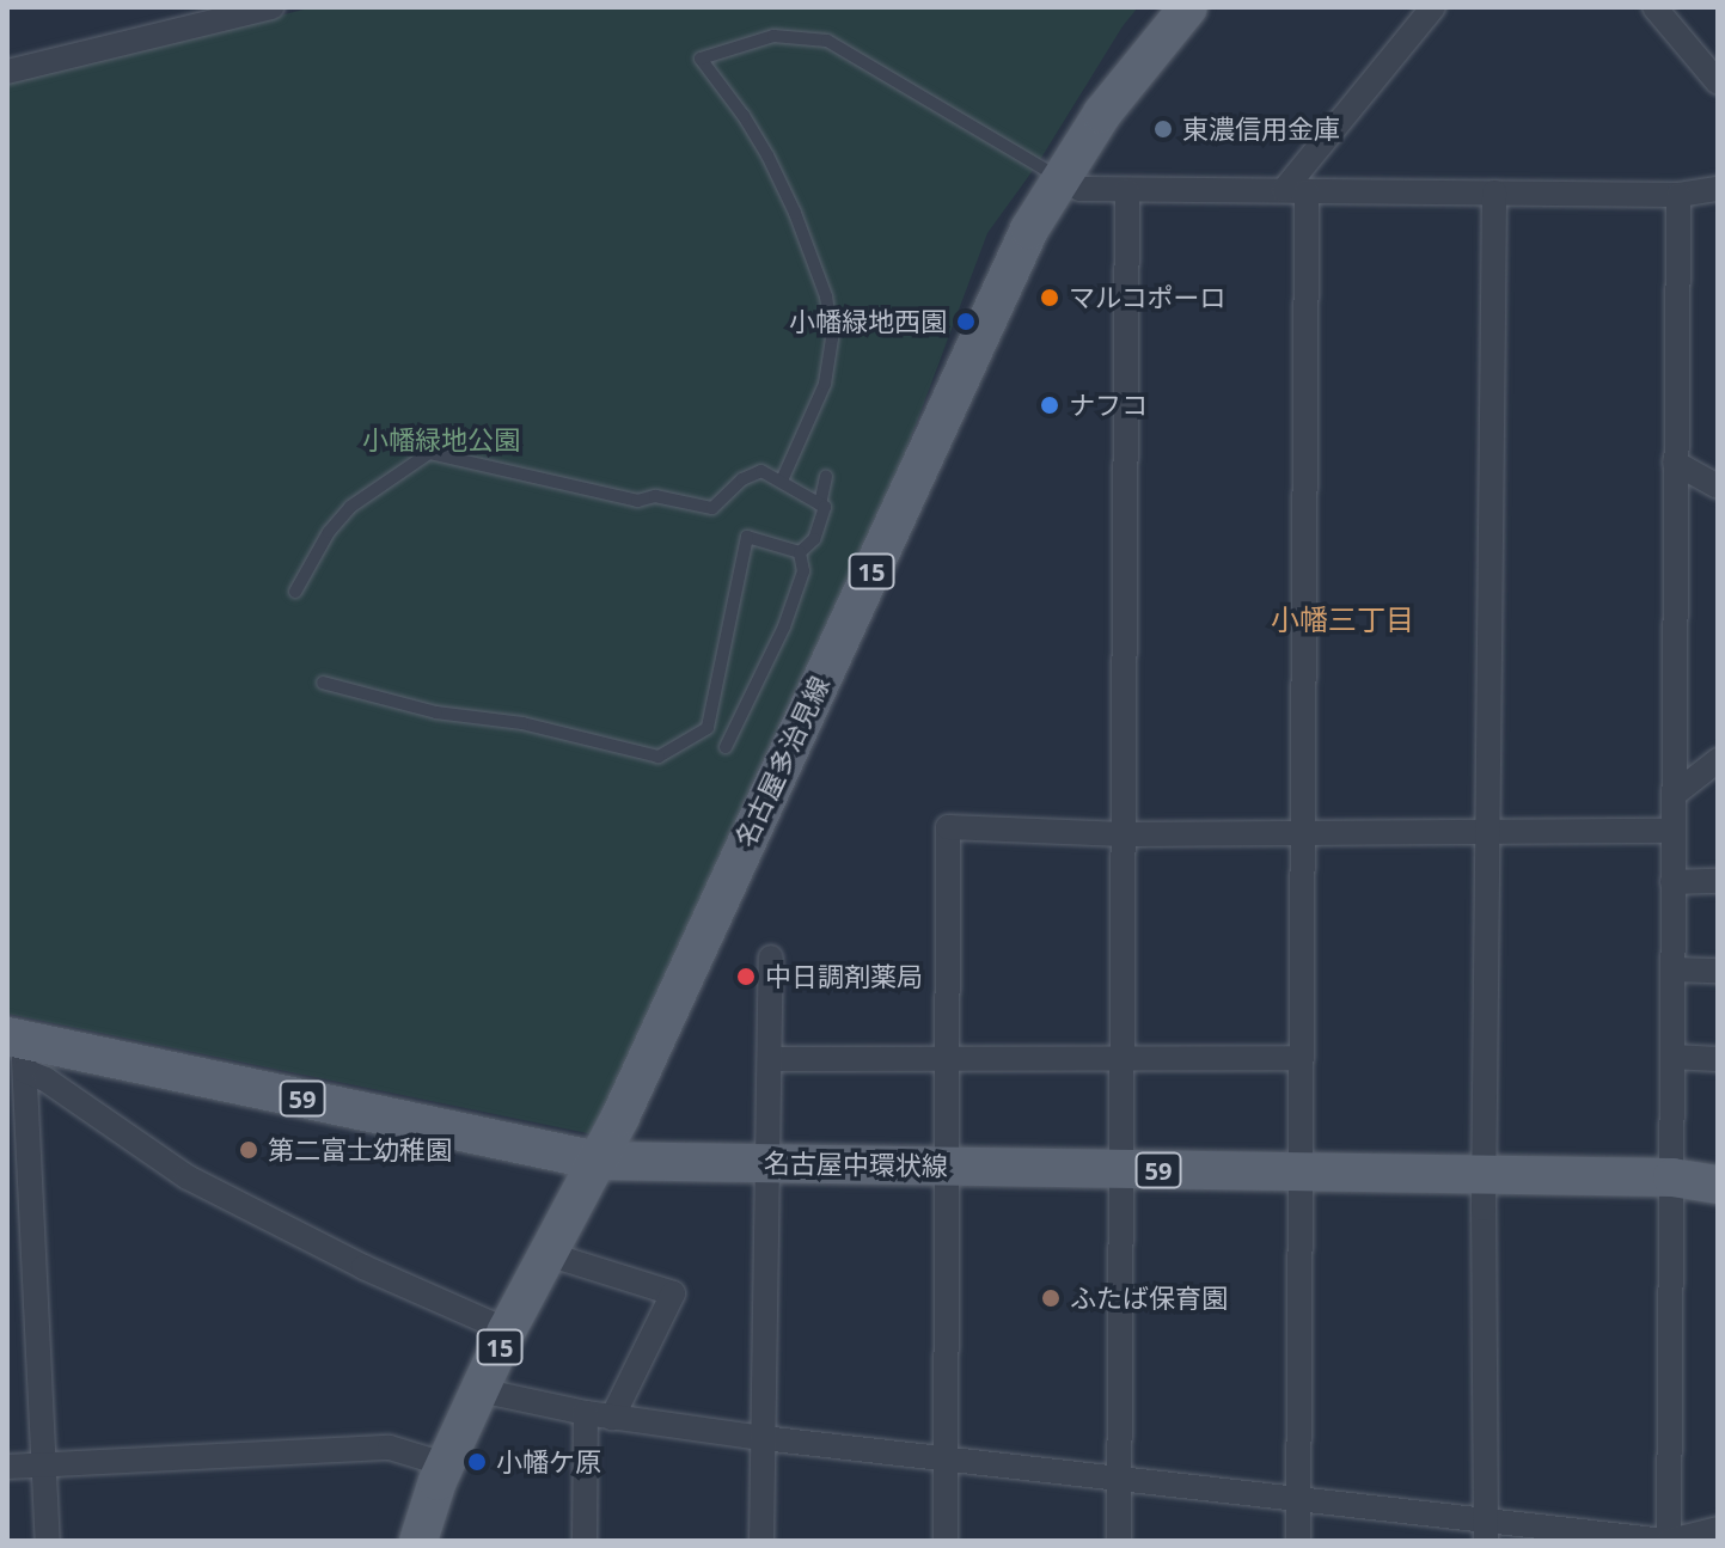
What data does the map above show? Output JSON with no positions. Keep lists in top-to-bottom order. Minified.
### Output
{"streets":{"main road":["15","名古屋多治見線","59","名古屋中環状線"]},"crossings":[["名古屋多治見線","名古屋中環状線"]],"districts":["小幡三丁目"],"parks":["小幡緑地公園"],"places":["東濃信用金庫","マルコポーロ","小幡緑地西園","ナフコ","中日調剤薬局","第二富士幼稚園","ふたば保育園","小幡ケ原"]}
